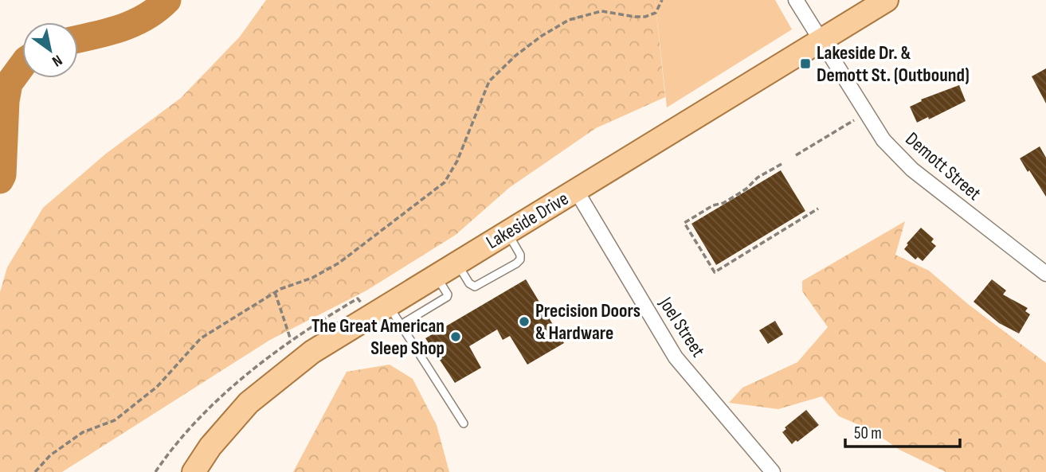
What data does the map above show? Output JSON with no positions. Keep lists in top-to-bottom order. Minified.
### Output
{"streets":{"main road":["Lakeside Drive"],"street":["Demott Street","Joel Street"]},"crossings":[["Demott Street","Lakeside Drive"],["Lakeside Drive","Joel Street"]],"places":{"transit":["Lakeside Dr. & Demott St. (Outbound)"],"other":["Precision Doors & Hardware","The Great American Sleep Shop"]},"scale_bar":"50 m","north":"bottom right"}
